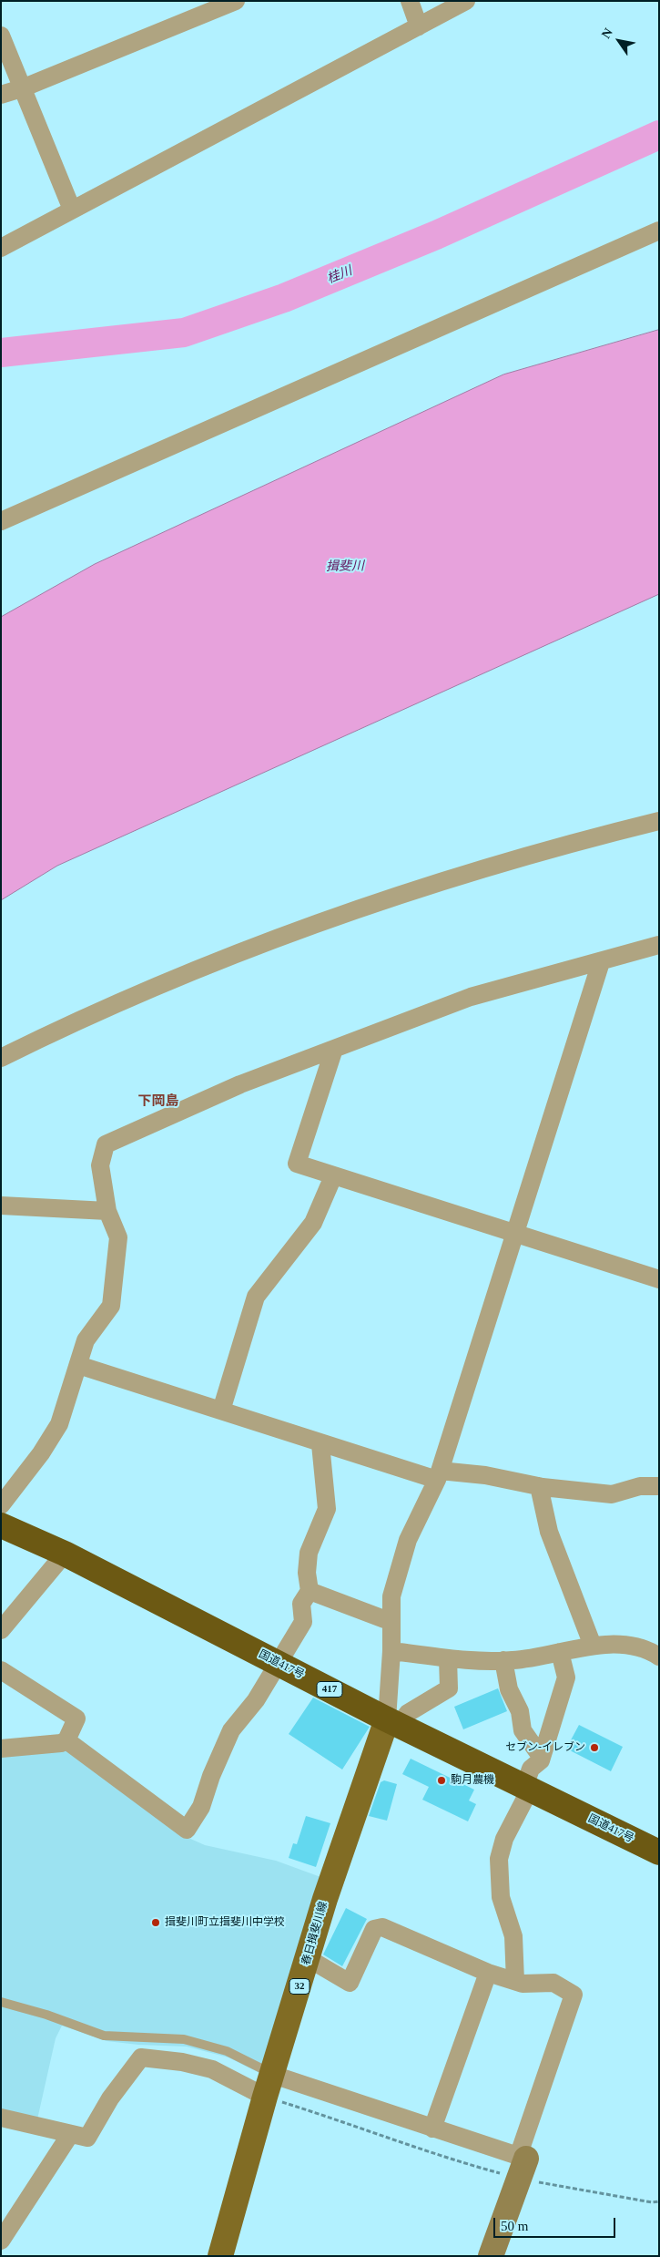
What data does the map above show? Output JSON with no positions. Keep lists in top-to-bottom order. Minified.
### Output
{"streets":{"highway":["国道417号","417"],"main road":["春日揖斐川線","32"]},"crossings":[["国道417号","春日揖斐川線"]],"districts":["下岡島"],"water":["桂川","揖斐川"],"places":["セブン-イレブン","駒月農機","揖斐川町立揖斐川中学校"],"scale_bar":"50 m","north":"top left"}
